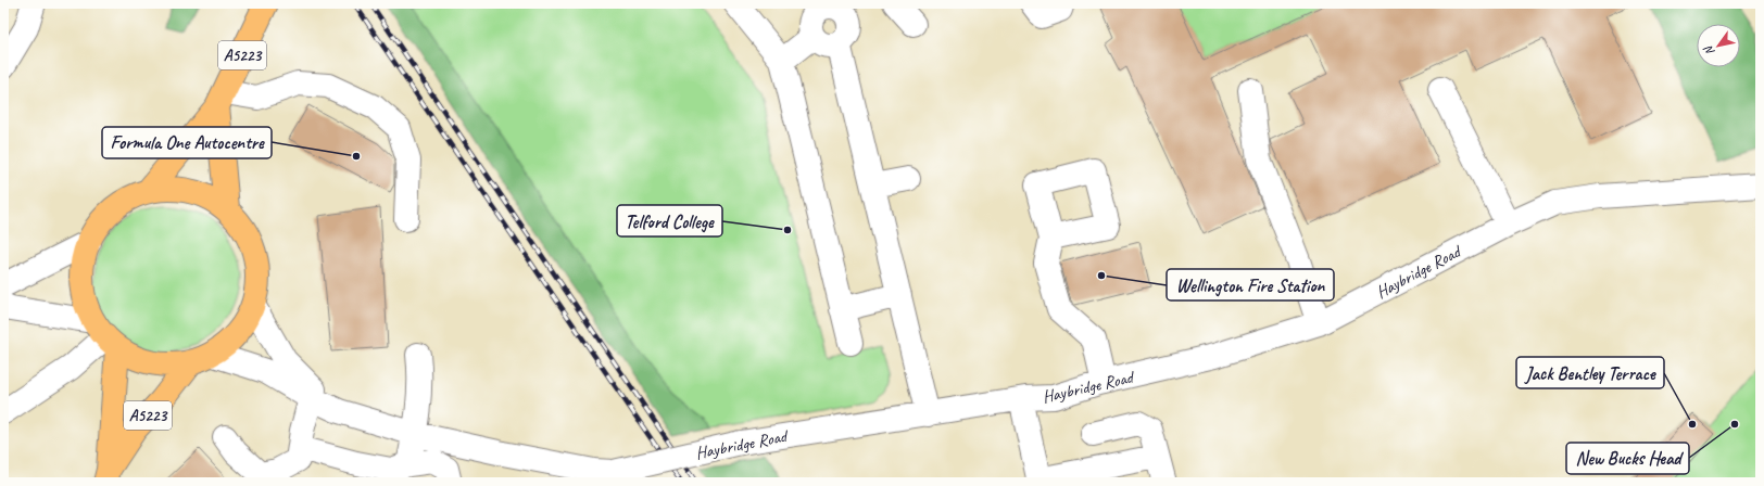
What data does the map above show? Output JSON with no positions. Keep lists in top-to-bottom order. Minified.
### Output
{"streets":{"main road":["A5223"],"street":["Haybridge Road"]},"places":["Formula One Autocentre","Telford College","Wellington Fire Station","Jack Bentley Terrace","New Bucks Head"],"north":"bottom left"}
